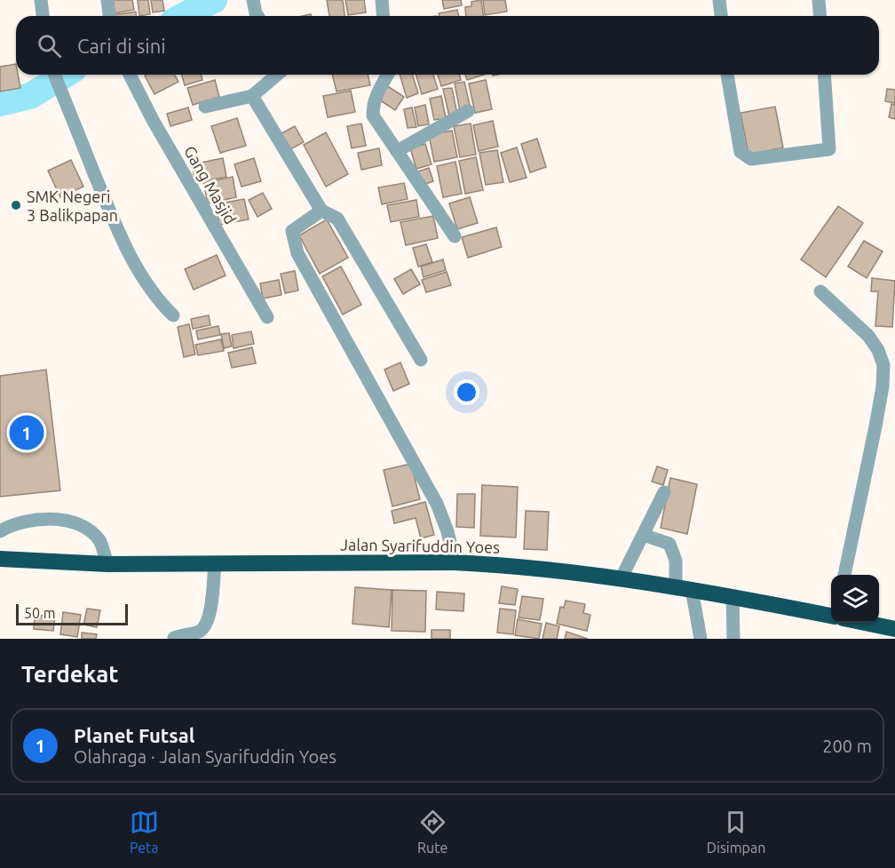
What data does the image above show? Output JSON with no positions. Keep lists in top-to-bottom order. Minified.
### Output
{"streets":{"highway":["Jalan Syarifuddin Yoes"],"street":["Gang Masjid"]},"places":["SMK Negeri 3 Balikpapan"],"scale_bar":"50 m","page":{"search":"Cari di sini","pins":"1","scale":"50 m","heading":"Terdekat","list":[{"mark":"1","name":"Planet Futsal","note":"Olahraga · Jalan Syarifuddin Yoes","value":"200 m"}],"nav":["Peta","Rute","Disimpan"]}}
